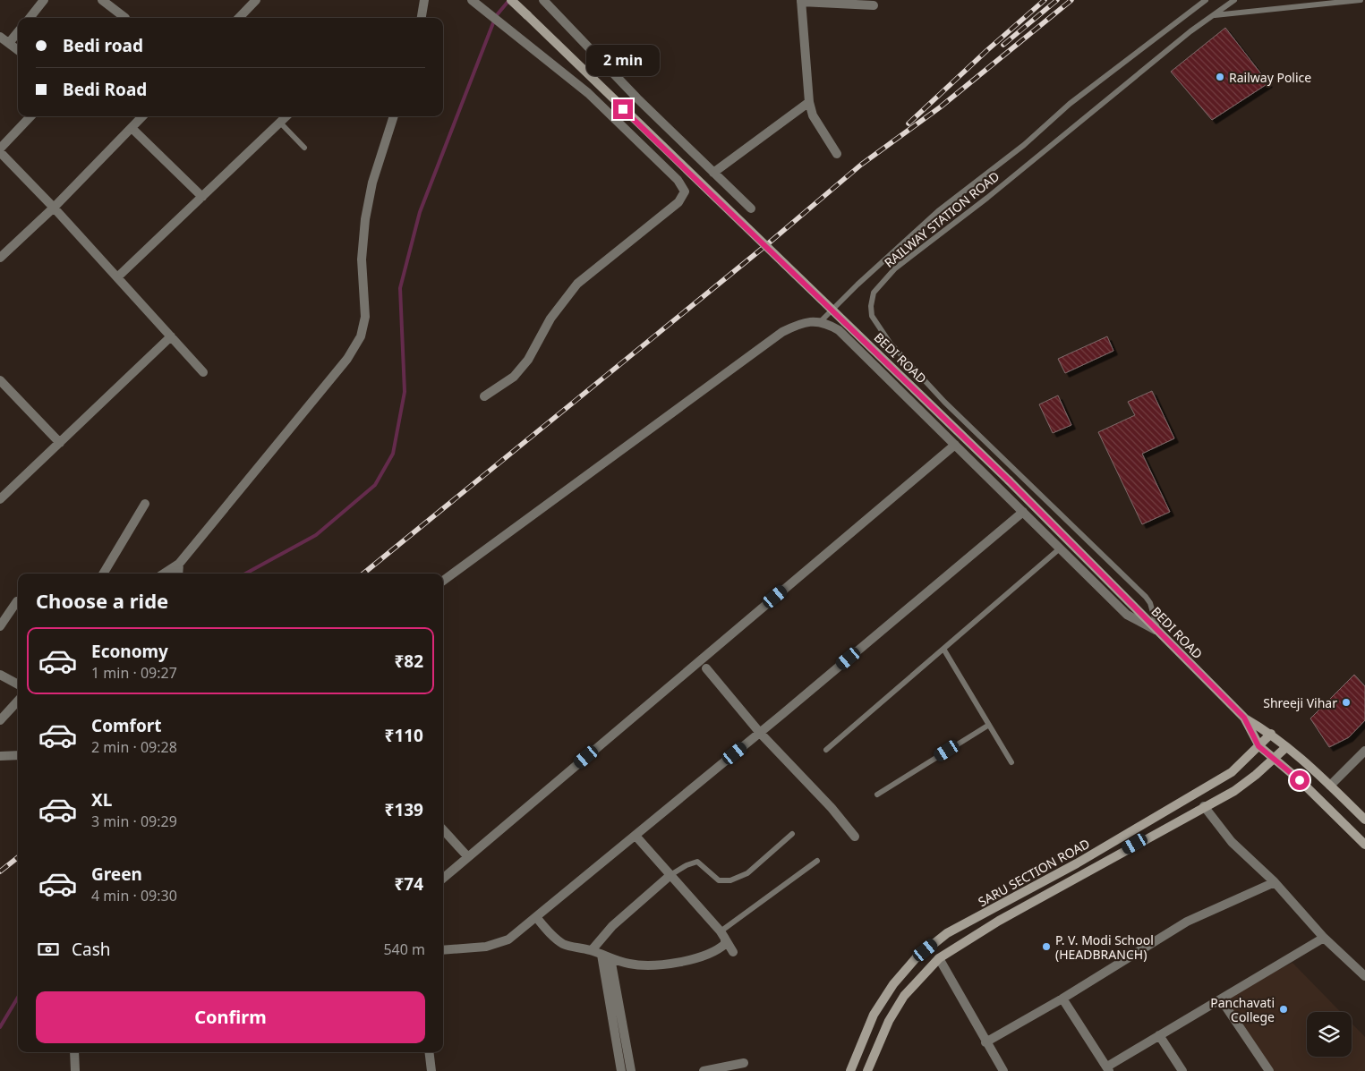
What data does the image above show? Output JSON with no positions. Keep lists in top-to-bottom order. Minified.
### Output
{"streets":{"main road":["BEDI ROAD","SARU SECTION ROAD"],"lane":["RAILWAY STATION ROAD"]},"crossings":[["RAILWAY STATION ROAD","BEDI ROAD"],["BEDI ROAD","SARU SECTION ROAD"]],"places":["Railway Police","Shreeji Vihar","P. V. Modi School (HEADBRANCH)","Panchavati College"],"page":{"banner":["Bedi road","Bedi Road"],"bubble":"2 min","heading":"Choose a ride","list":[{"name":"Economy","note":"1 min · 09:27","value":"₹82"},{"name":"Comfort","note":"2 min · 09:28","value":"₹110"},{"name":"XL","note":"3 min · 09:29","value":"₹139"},{"name":"Green","note":"4 min · 09:30","value":"₹74"}],"pay":["Cash","540 m"],"buttons":"Confirm"}}
